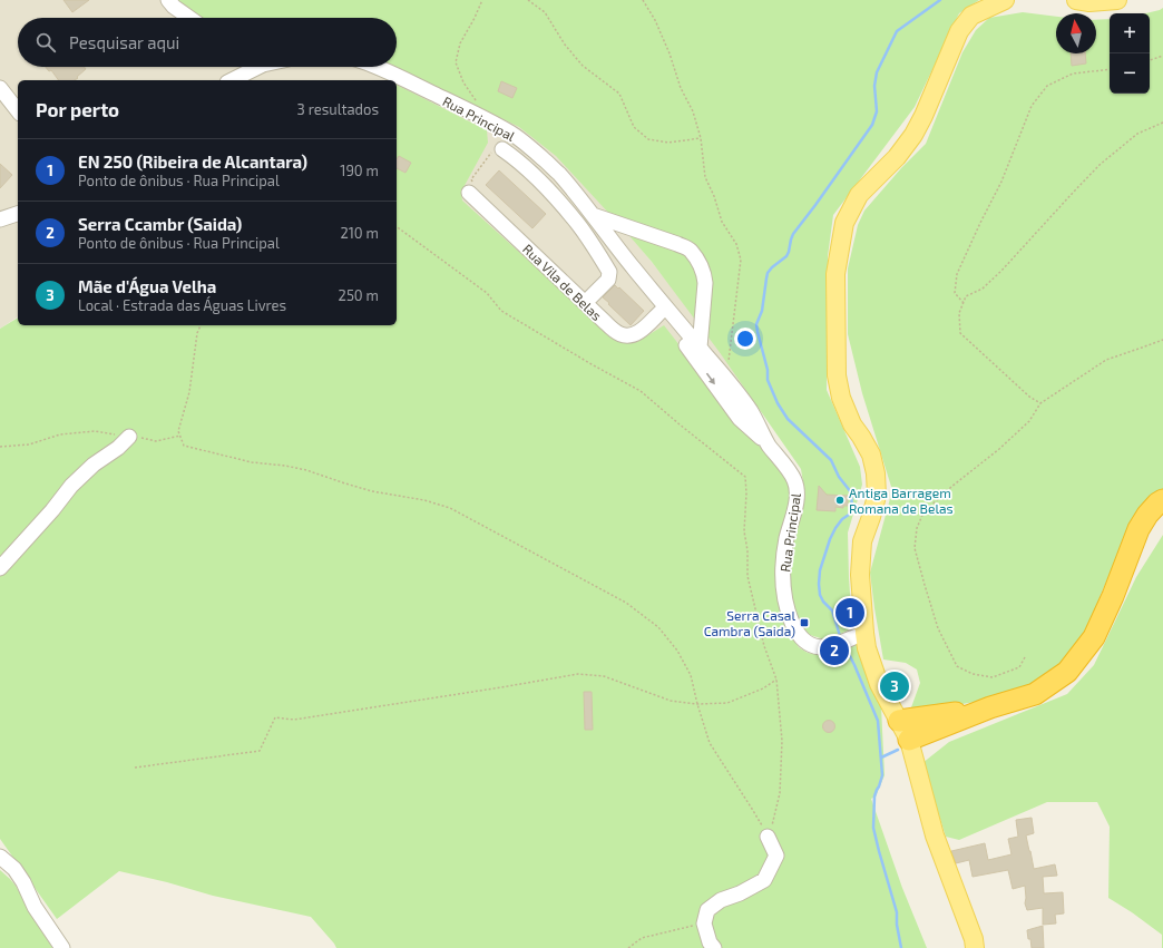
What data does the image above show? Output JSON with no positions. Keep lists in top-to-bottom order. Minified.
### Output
{"streets":{"street":["Rua Principal","Rua Vila de Belas"]},"crossings":[["Rua Principal","Rua Vila de Belas"]],"places":{"other":["Antiga Barragem Romana de Belas"],"transit":["Serra Casal Cambra (Saida)"]},"north":"top","page":{"map_buttons":["+","−"],"search":"Pesquisar aqui","heading":["Por perto","3 resultados"],"list":[{"mark":"1","name":"EN 250 (Ribeira de Alcantara)","note":"Ponto de ônibus · Rua Principal","value":"190 m"},{"mark":"2","name":"Serra Ccambr (Saida)","note":"Ponto de ônibus · Rua Principal","value":"210 m"},{"mark":"3","name":"Mãe d'Água Velha","note":"Local · Estrada das Águas Livres","value":"250 m"}],"pins":["1","2","3"]}}
